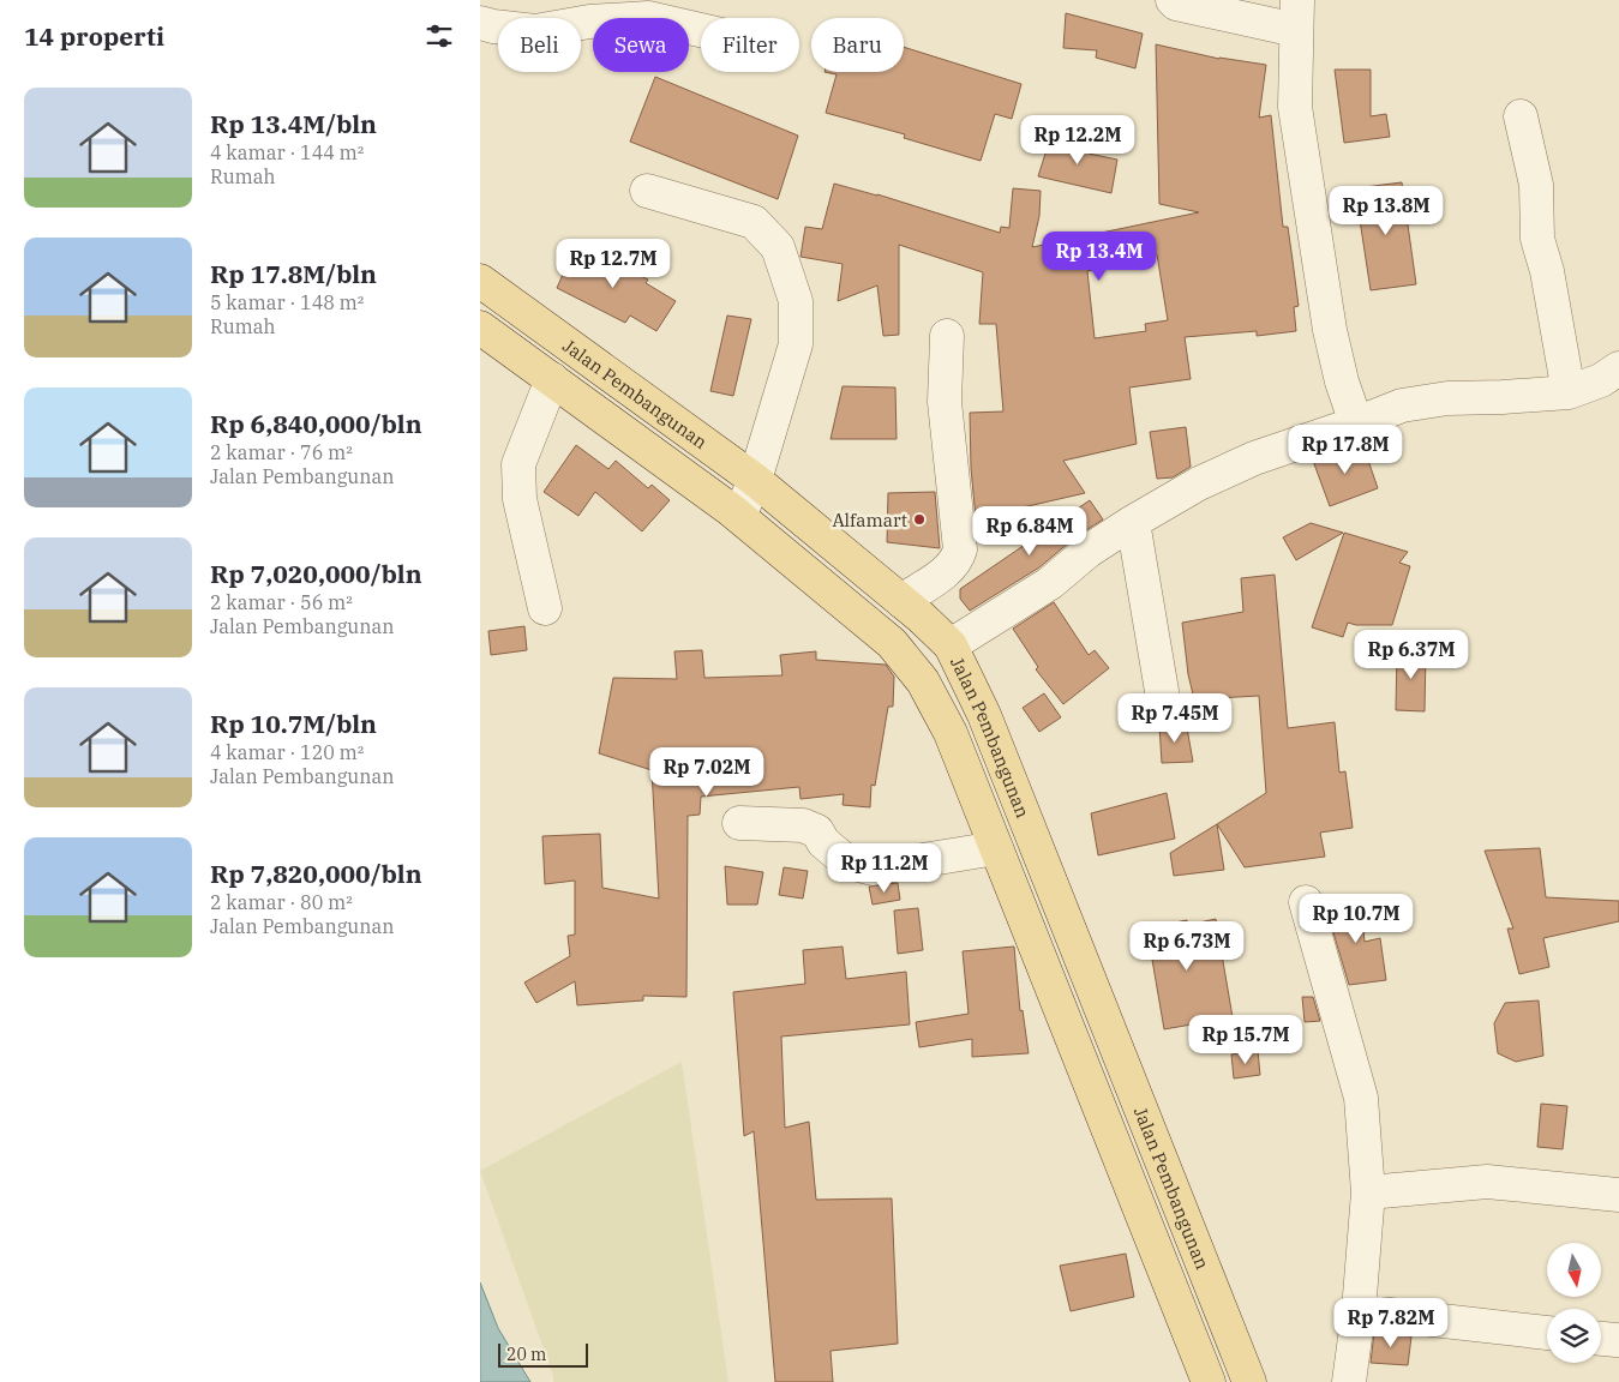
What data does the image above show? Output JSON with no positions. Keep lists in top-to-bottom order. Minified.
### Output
{"streets":{"main road":["Jalan Pembangunan"]},"places":["Alfamart"],"scale_bar":"20 m","north":"bottom","page":{"heading":"14 properti","chip":["Beli","Sewa","Filter","Baru"],"list":[{"name":"Rp 13.4M/bln","note":"4 kamar · 144 m² · Rumah"},{"name":"Rp 17.8M/bln","note":"5 kamar · 148 m² · Rumah"},{"name":"Rp 6,840,000/bln","note":"2 kamar · 76 m² · Jalan Pembangunan"},{"name":"Rp 7,020,000/bln","note":"2 kamar · 56 m² · Jalan Pembangunan"},{"name":"Rp 10.7M/bln","note":"4 kamar · 120 m² · Jalan Pembangunan"},{"name":"Rp 7,820,000/bln","note":"2 kamar · 80 m² · Jalan Pembangunan"}],"price":["Rp 12.2M","Rp 13.8M","Rp 13.4M","Rp 12.7M","Rp 17.8M","Rp 6.84M","Rp 6.37M","Rp 7.45M","Rp 7.02M","Rp 11.2M","Rp 10.7M","Rp 6.73M","Rp 15.7M","Rp 7.82M"],"scale":"20 m"}}
